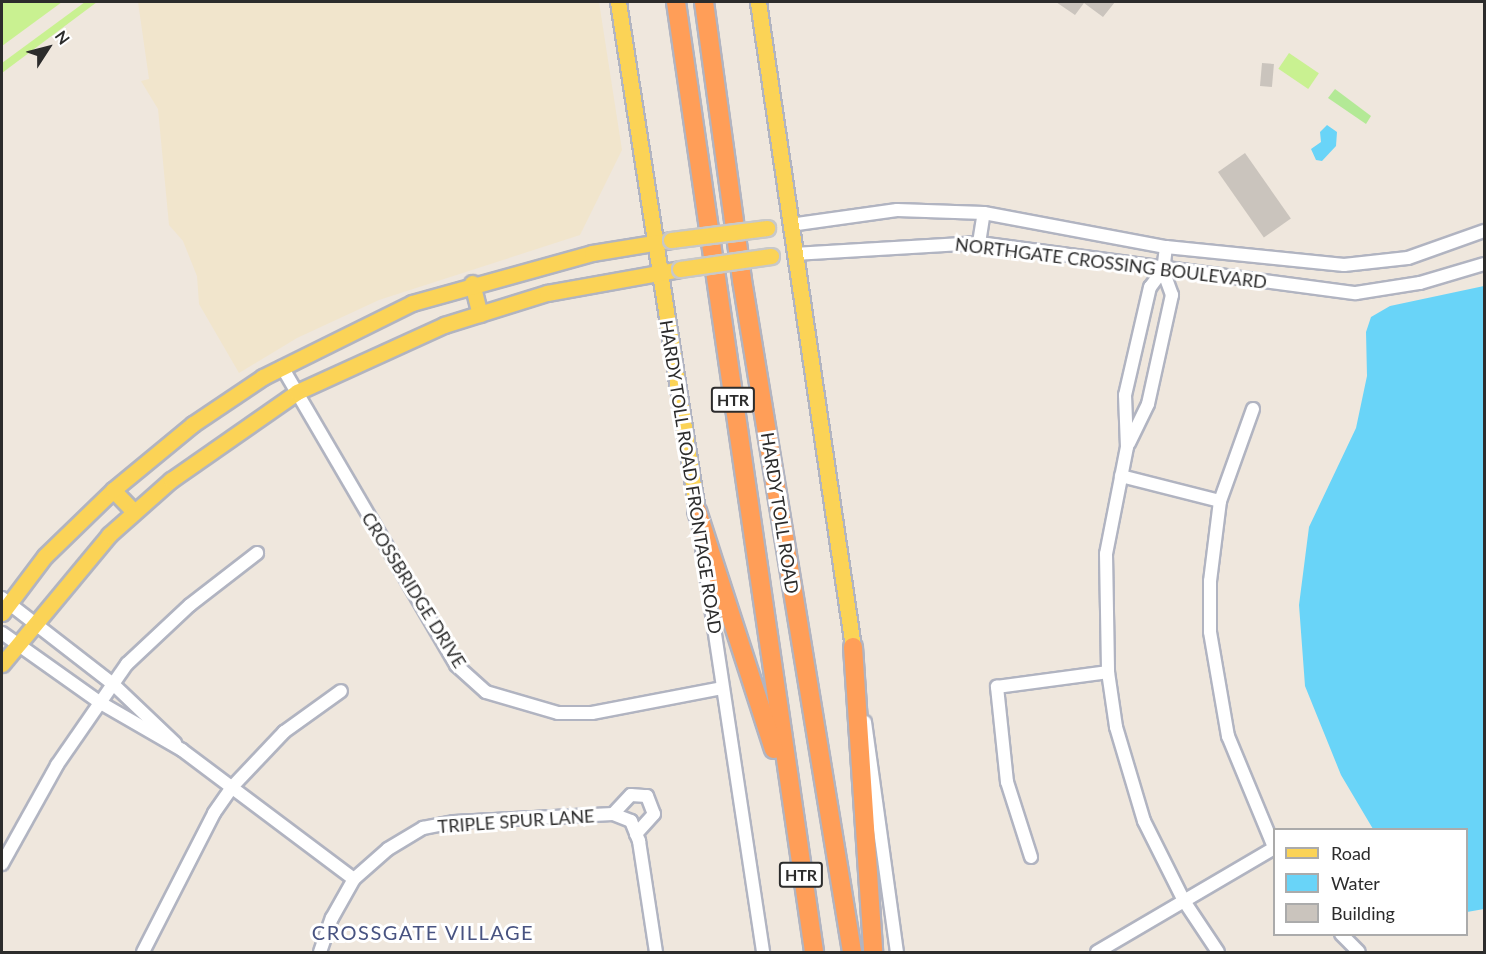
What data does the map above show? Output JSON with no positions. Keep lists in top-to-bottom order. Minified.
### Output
{"streets":{"highway":["HTR","HARDY TOLL ROAD"],"main road":["NORTHGATE CROSSING BOULEVARD","HARDY TOLL ROAD FRONTAGE ROAD"],"street":["CROSSBRIDGE DRIVE","TRIPLE SPUR LANE"]},"crossings":[["NORTHGATE CROSSING BOULEVARD","HARDY TOLL ROAD FRONTAGE ROAD"],["NORTHGATE CROSSING BOULEVARD","CROSSBRIDGE DRIVE"],["HARDY TOLL ROAD FRONTAGE ROAD","CROSSBRIDGE DRIVE"]],"districts":["CROSSGATE VILLAGE"],"legend":["Road","Water","Building"],"north":"top right"}
